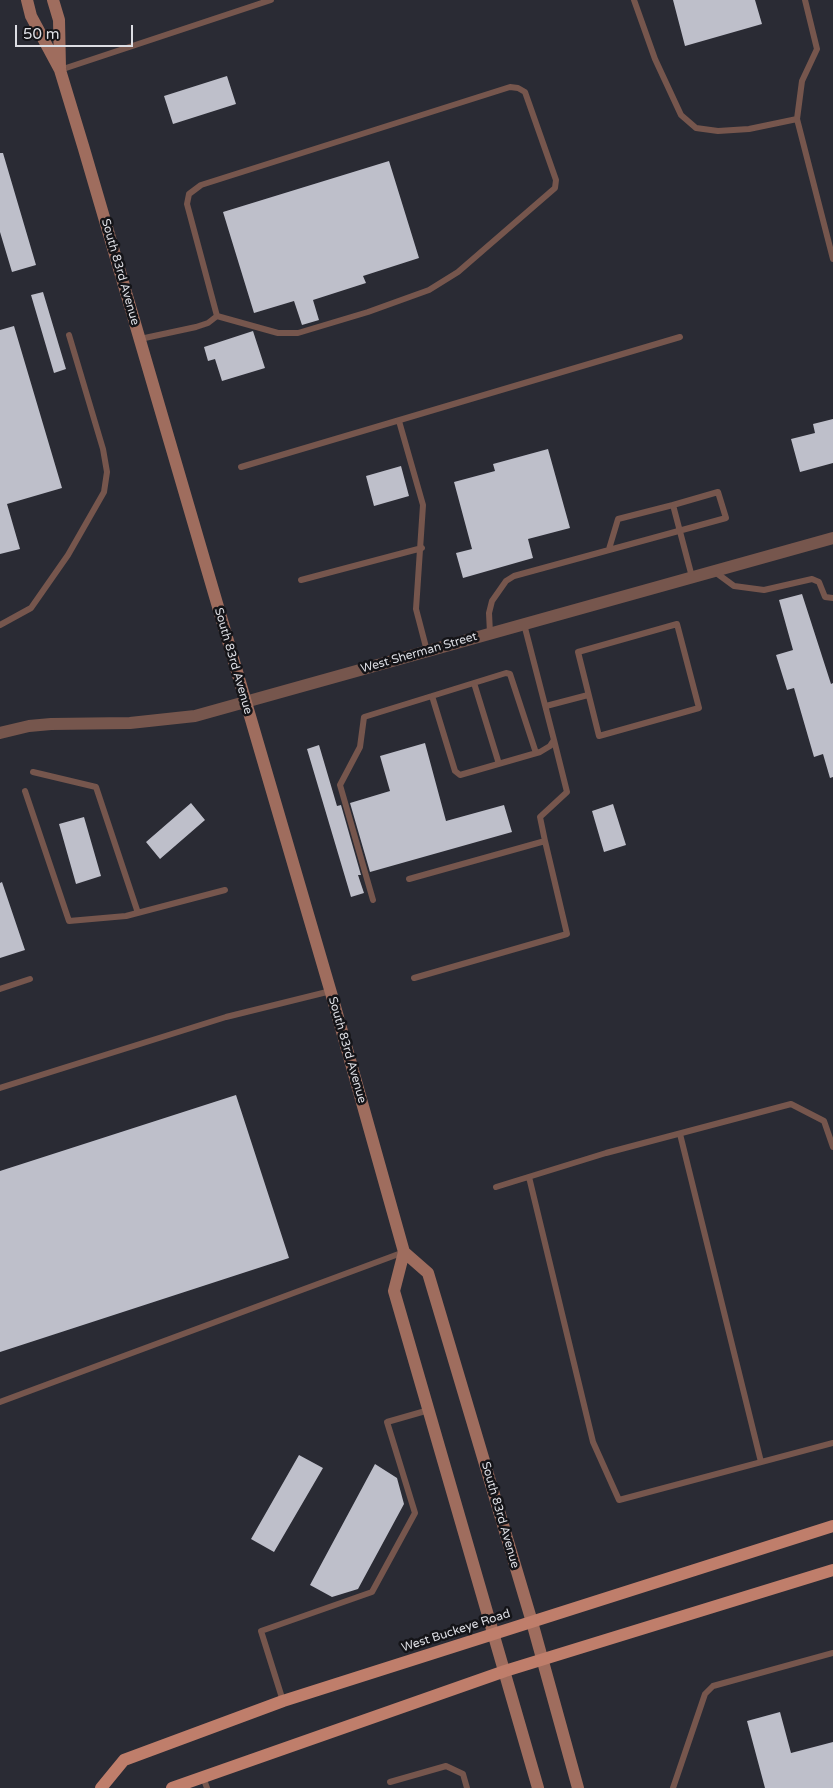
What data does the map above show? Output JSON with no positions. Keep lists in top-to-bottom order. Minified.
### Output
{"streets":{"main road":["South 83rd Avenue","West Buckeye Road"],"street":["West Sherman Street"]},"crossings":[["South 83rd Avenue","West Sherman Street"],["South 83rd Avenue","West Buckeye Road"]],"scale_bar":"50 m"}
